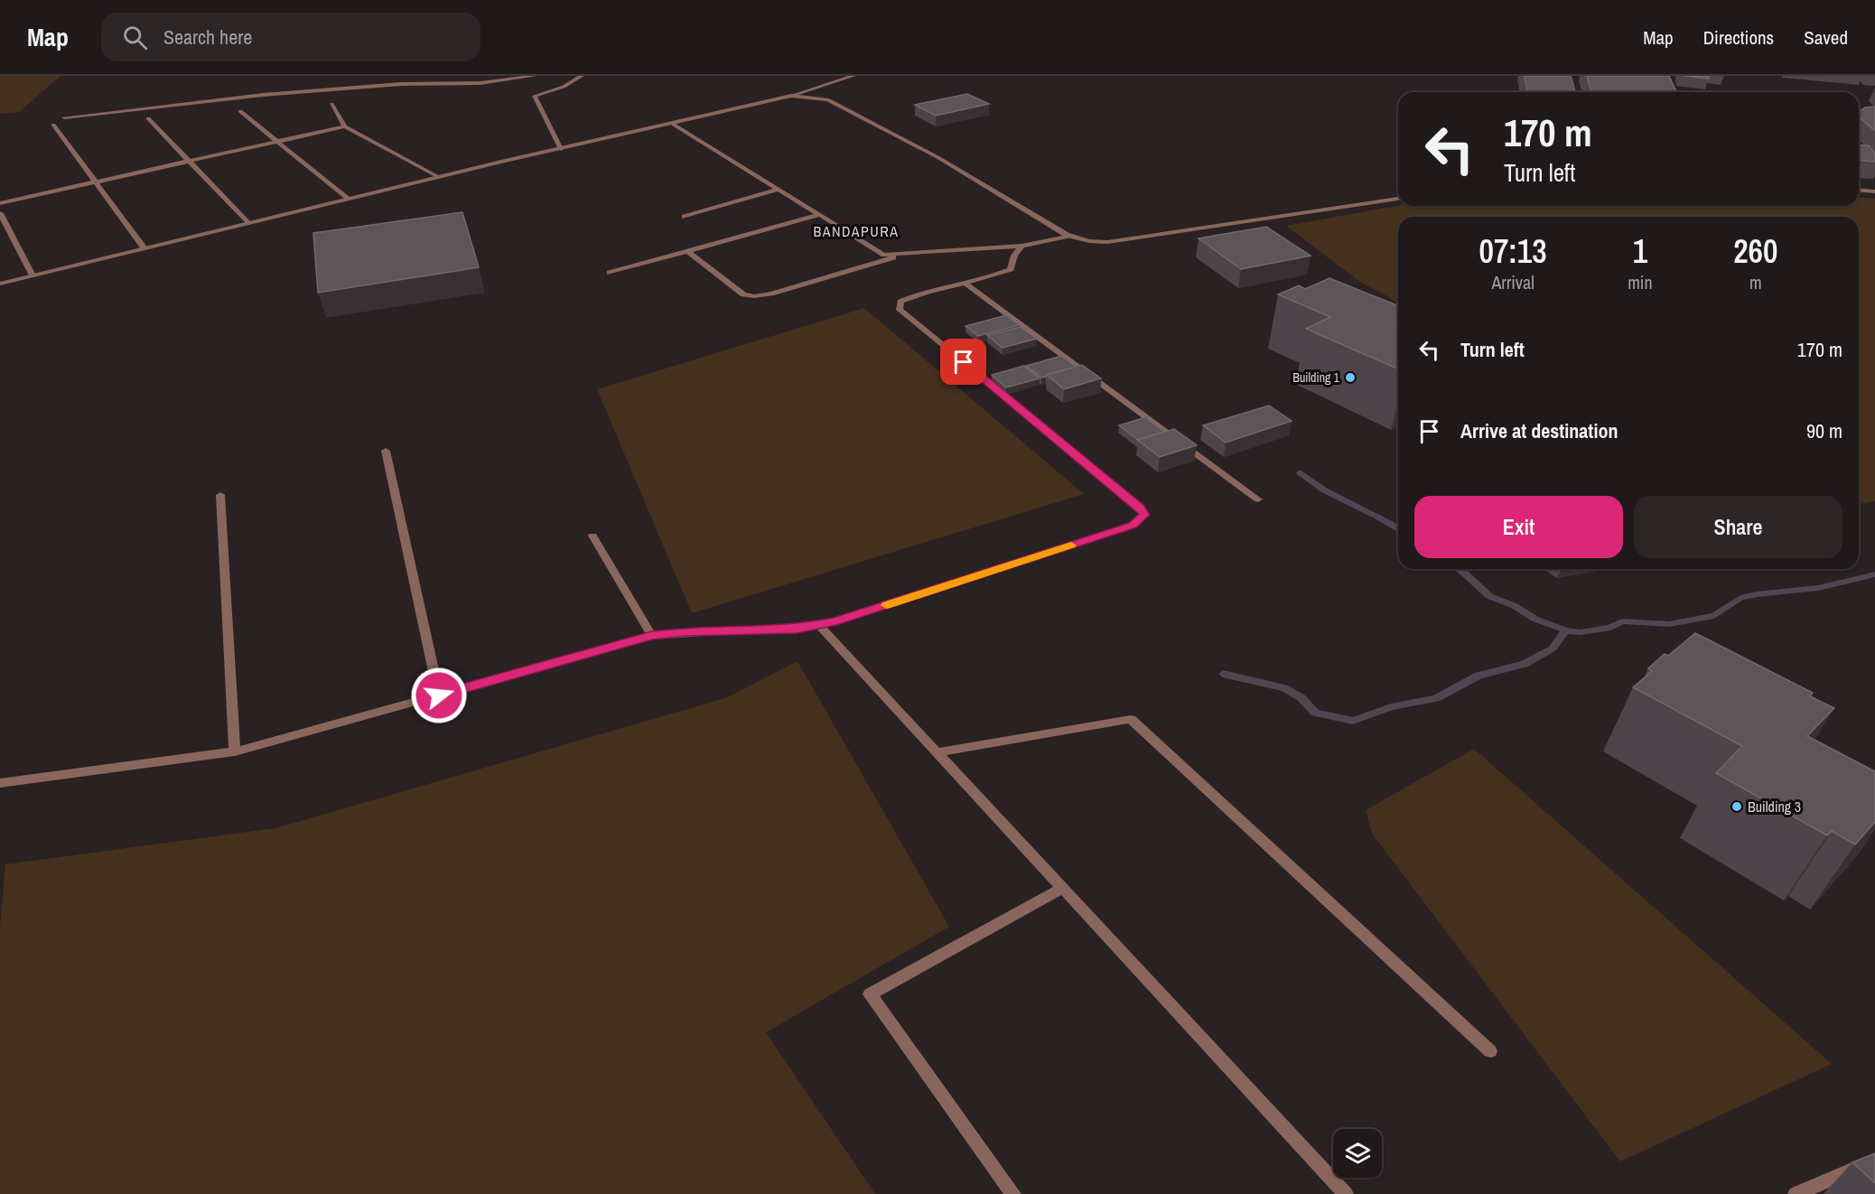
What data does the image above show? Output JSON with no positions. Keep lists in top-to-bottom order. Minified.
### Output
{"districts":["BANDAPURA"],"places":["Building 1","Building 3"],"page":{"header":"Map","search":"Search here","nav":["Map","Directions","Saved"],"turn":["170 m","Turn left"],"eta":["07:13","Arrival","1","min","260","m"],"list":[{"name":"Turn left","value":"170 m"},{"name":"Arrive at destination","value":"90 m"}],"buttons":["Exit","Share"]}}
